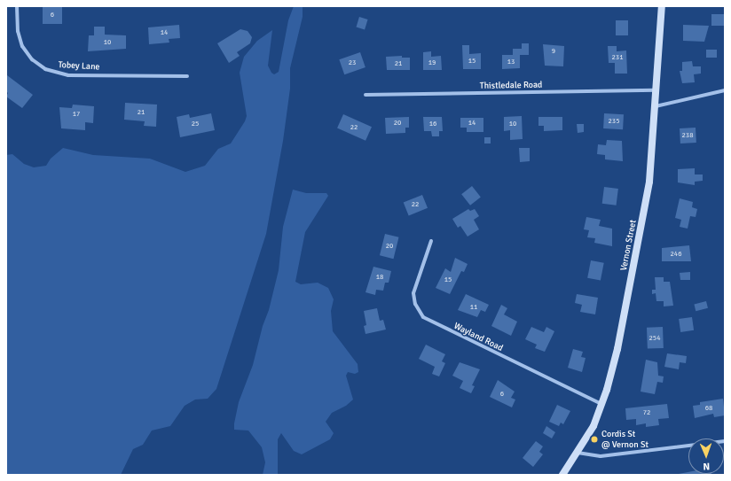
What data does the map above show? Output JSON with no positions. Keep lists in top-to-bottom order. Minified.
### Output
{"streets":{"main road":["Vernon Street"],"street":["Tobey Lane","Thistledale Road","Wayland Road"]},"crossings":[["Thistledale Road","Vernon Street"],["Vernon Street","Wayland Road"]],"places":["Cordis St @ Vernon St"],"house_numbers":["6","14","10","9","231","15","13","23","19","21","21","17","235","20","14","25","16","10","22","238","22","20","246","18","15","11","254","6","68","72"],"north":"bottom"}
